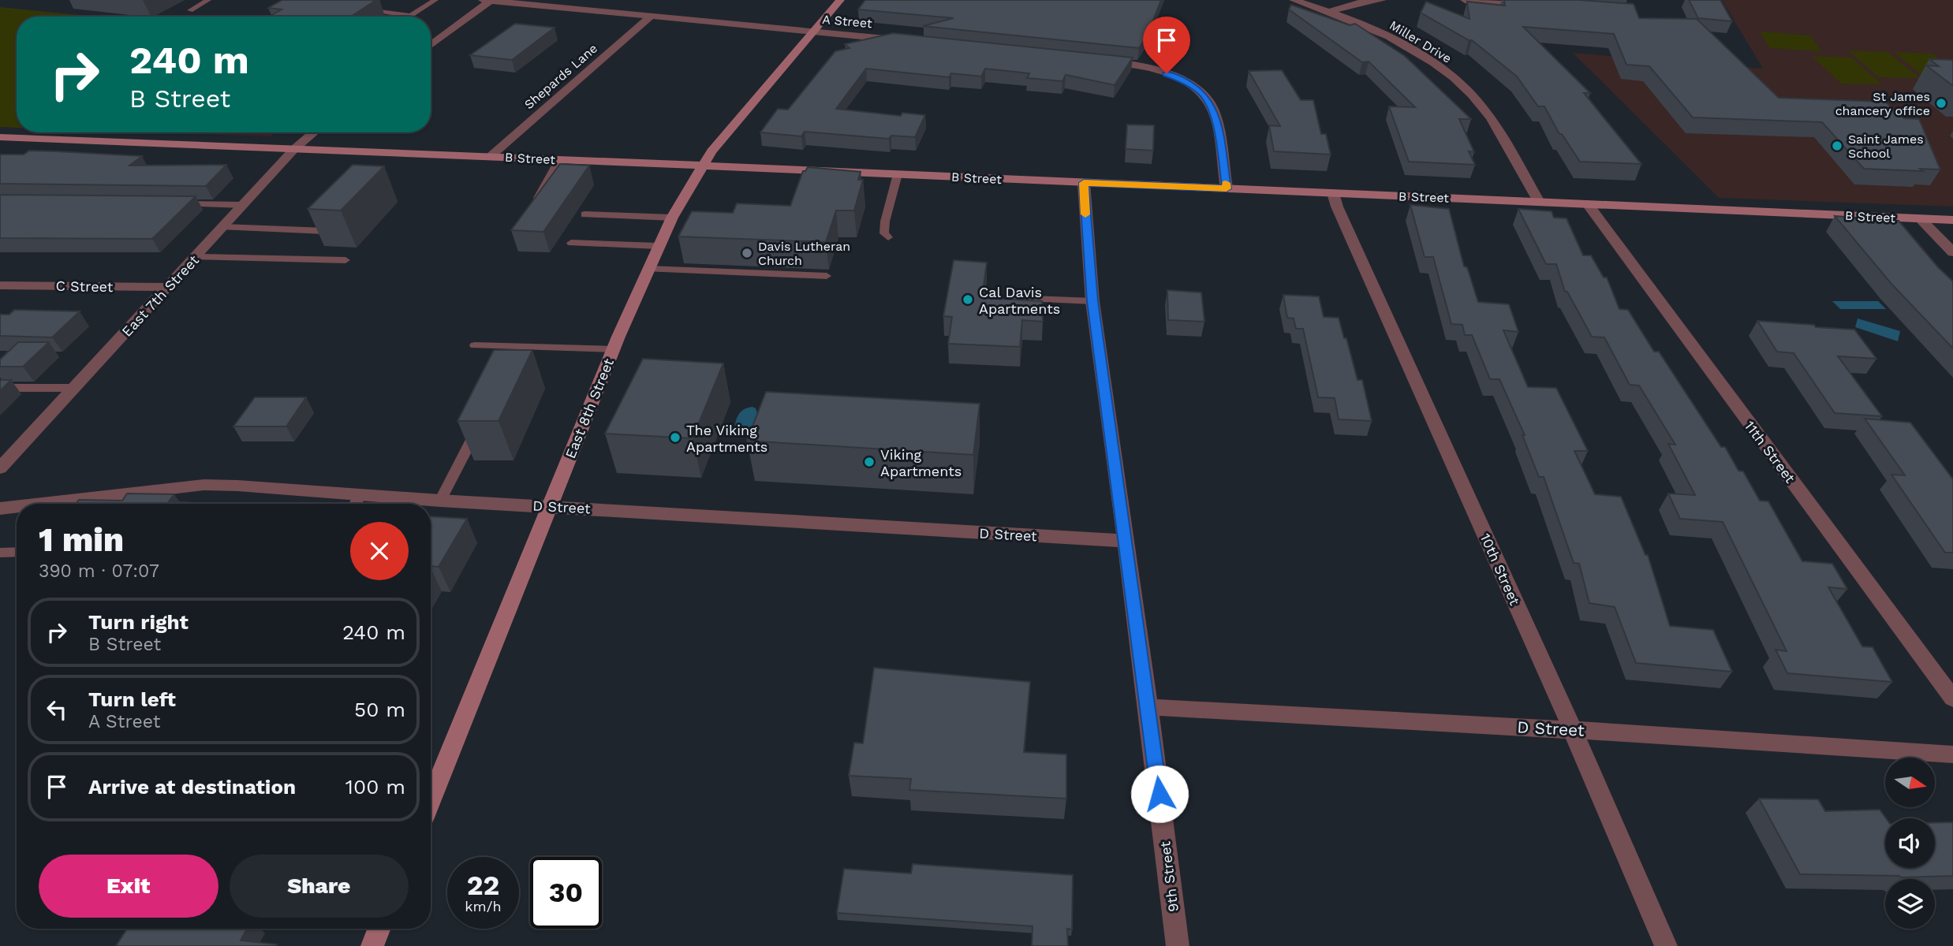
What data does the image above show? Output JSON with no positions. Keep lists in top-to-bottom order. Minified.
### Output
{"streets":{"street":["A Street","Miller Drive","Shepards Lane","B Street","C Street","East 7th Street","East 8th Street","11th Street","D Street","10th Street","9th Street"]},"crossings":[["A Street","Shepards Lane"],["A Street","East 8th Street"],["Miller Drive","B Street"],["Shepards Lane","B Street"],["B Street","East 7th Street"],["B Street","East 8th Street"],["B Street","11th Street"],["B Street","10th Street"],["B Street","9th Street"],["C Street","East 7th Street"],["East 8th Street","D Street"],["D Street","10th Street"],["D Street","9th Street"]],"places":["St James chancery office","Saint James School","Davis Lutheran Church","Cal Davis Apartments","The Viking Apartments","Viking Apartments"],"north":"right","page":{"turn":["240 m","B Street"],"heading":["1 min","390 m · 07:07"],"list":[{"name":"Turn right","note":"B Street","value":"240 m"},{"name":"Turn left","note":"A Street","value":"50 m"},{"name":"Arrive at destination","value":"100 m"}],"buttons":["Exit","Share"],"speed":"22 km/h","limit":"30"}}
